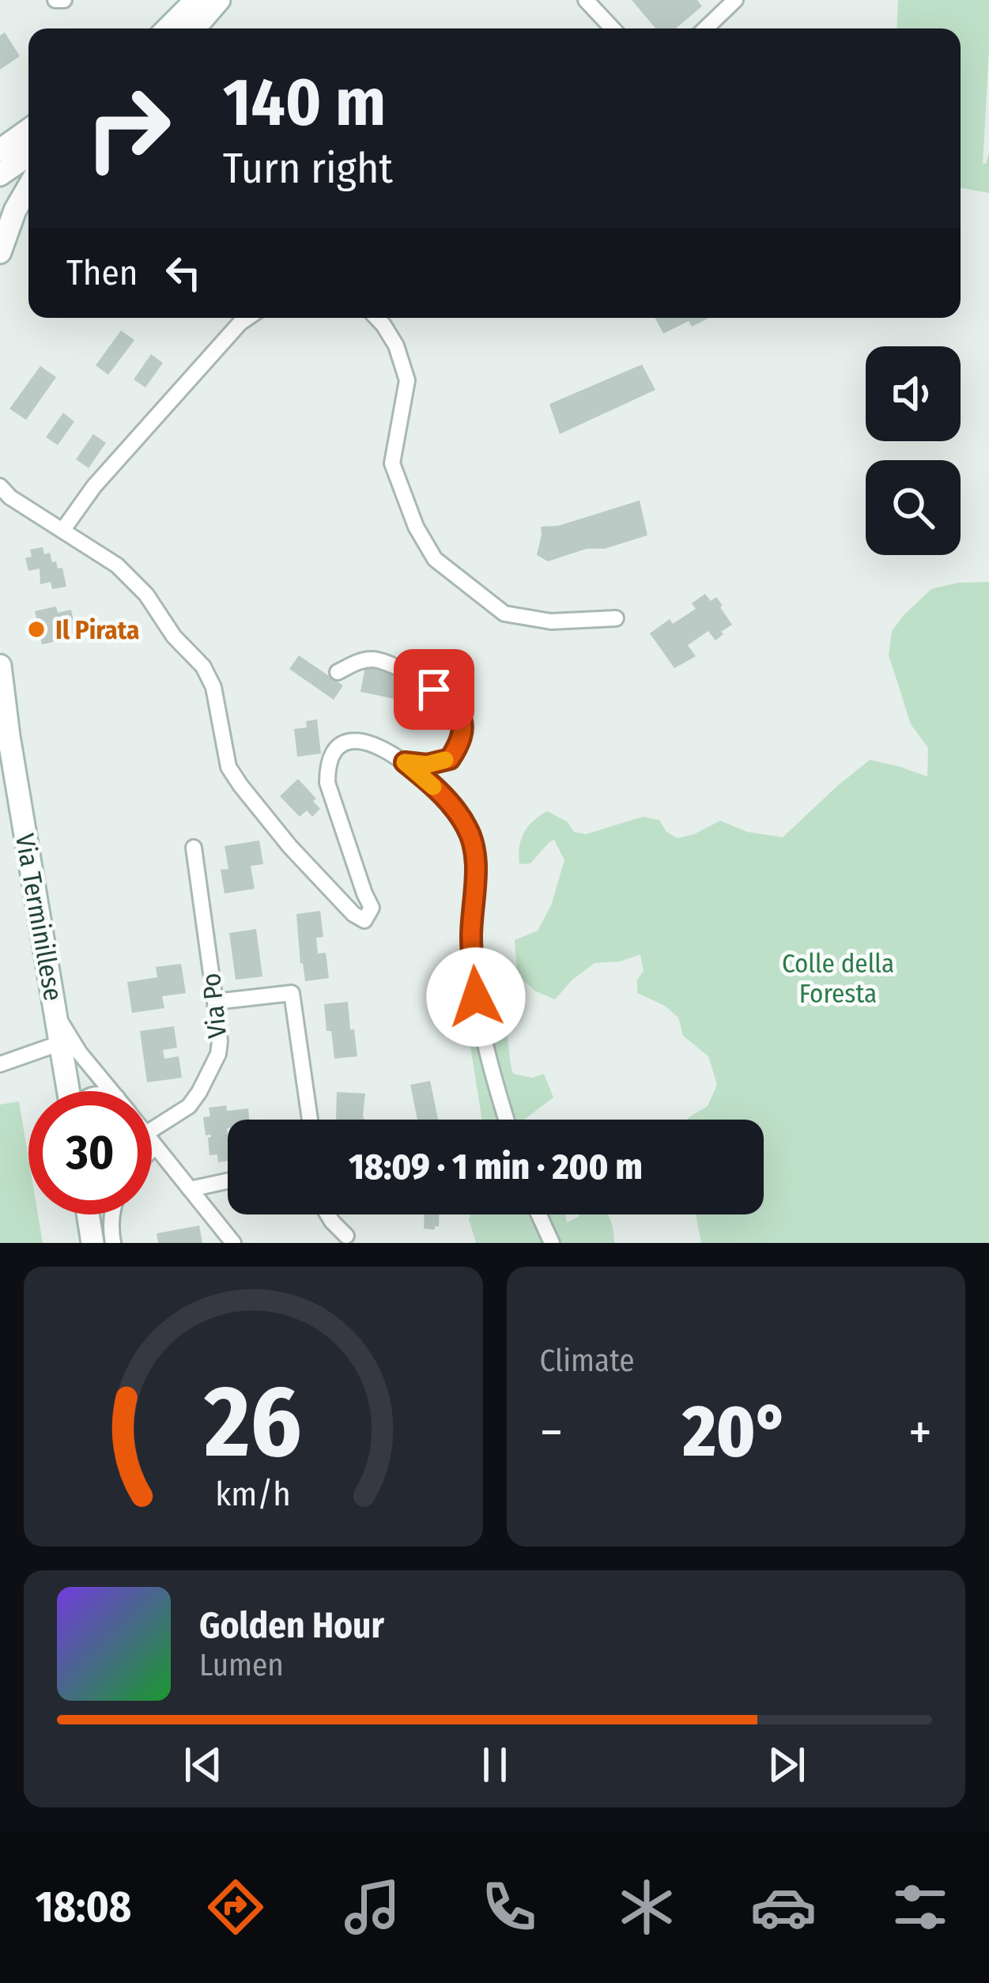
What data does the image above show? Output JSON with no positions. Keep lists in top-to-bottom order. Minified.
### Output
{"streets":{"main road":["Via Terminillese"],"street":["Via Po"]},"parks":["Colle della Foresta"],"places":["Il Pirata"],"page":{"turn":["140 m","Turn right"],"then":"Then","limit":"30","trip":"18:09 · 1 min · 200 m","tile":"Climate","heat":["−","20°","+"],"song":["Golden Hour","Lumen"],"tabs":"18:08","gauge":["26","km/h"]}}
